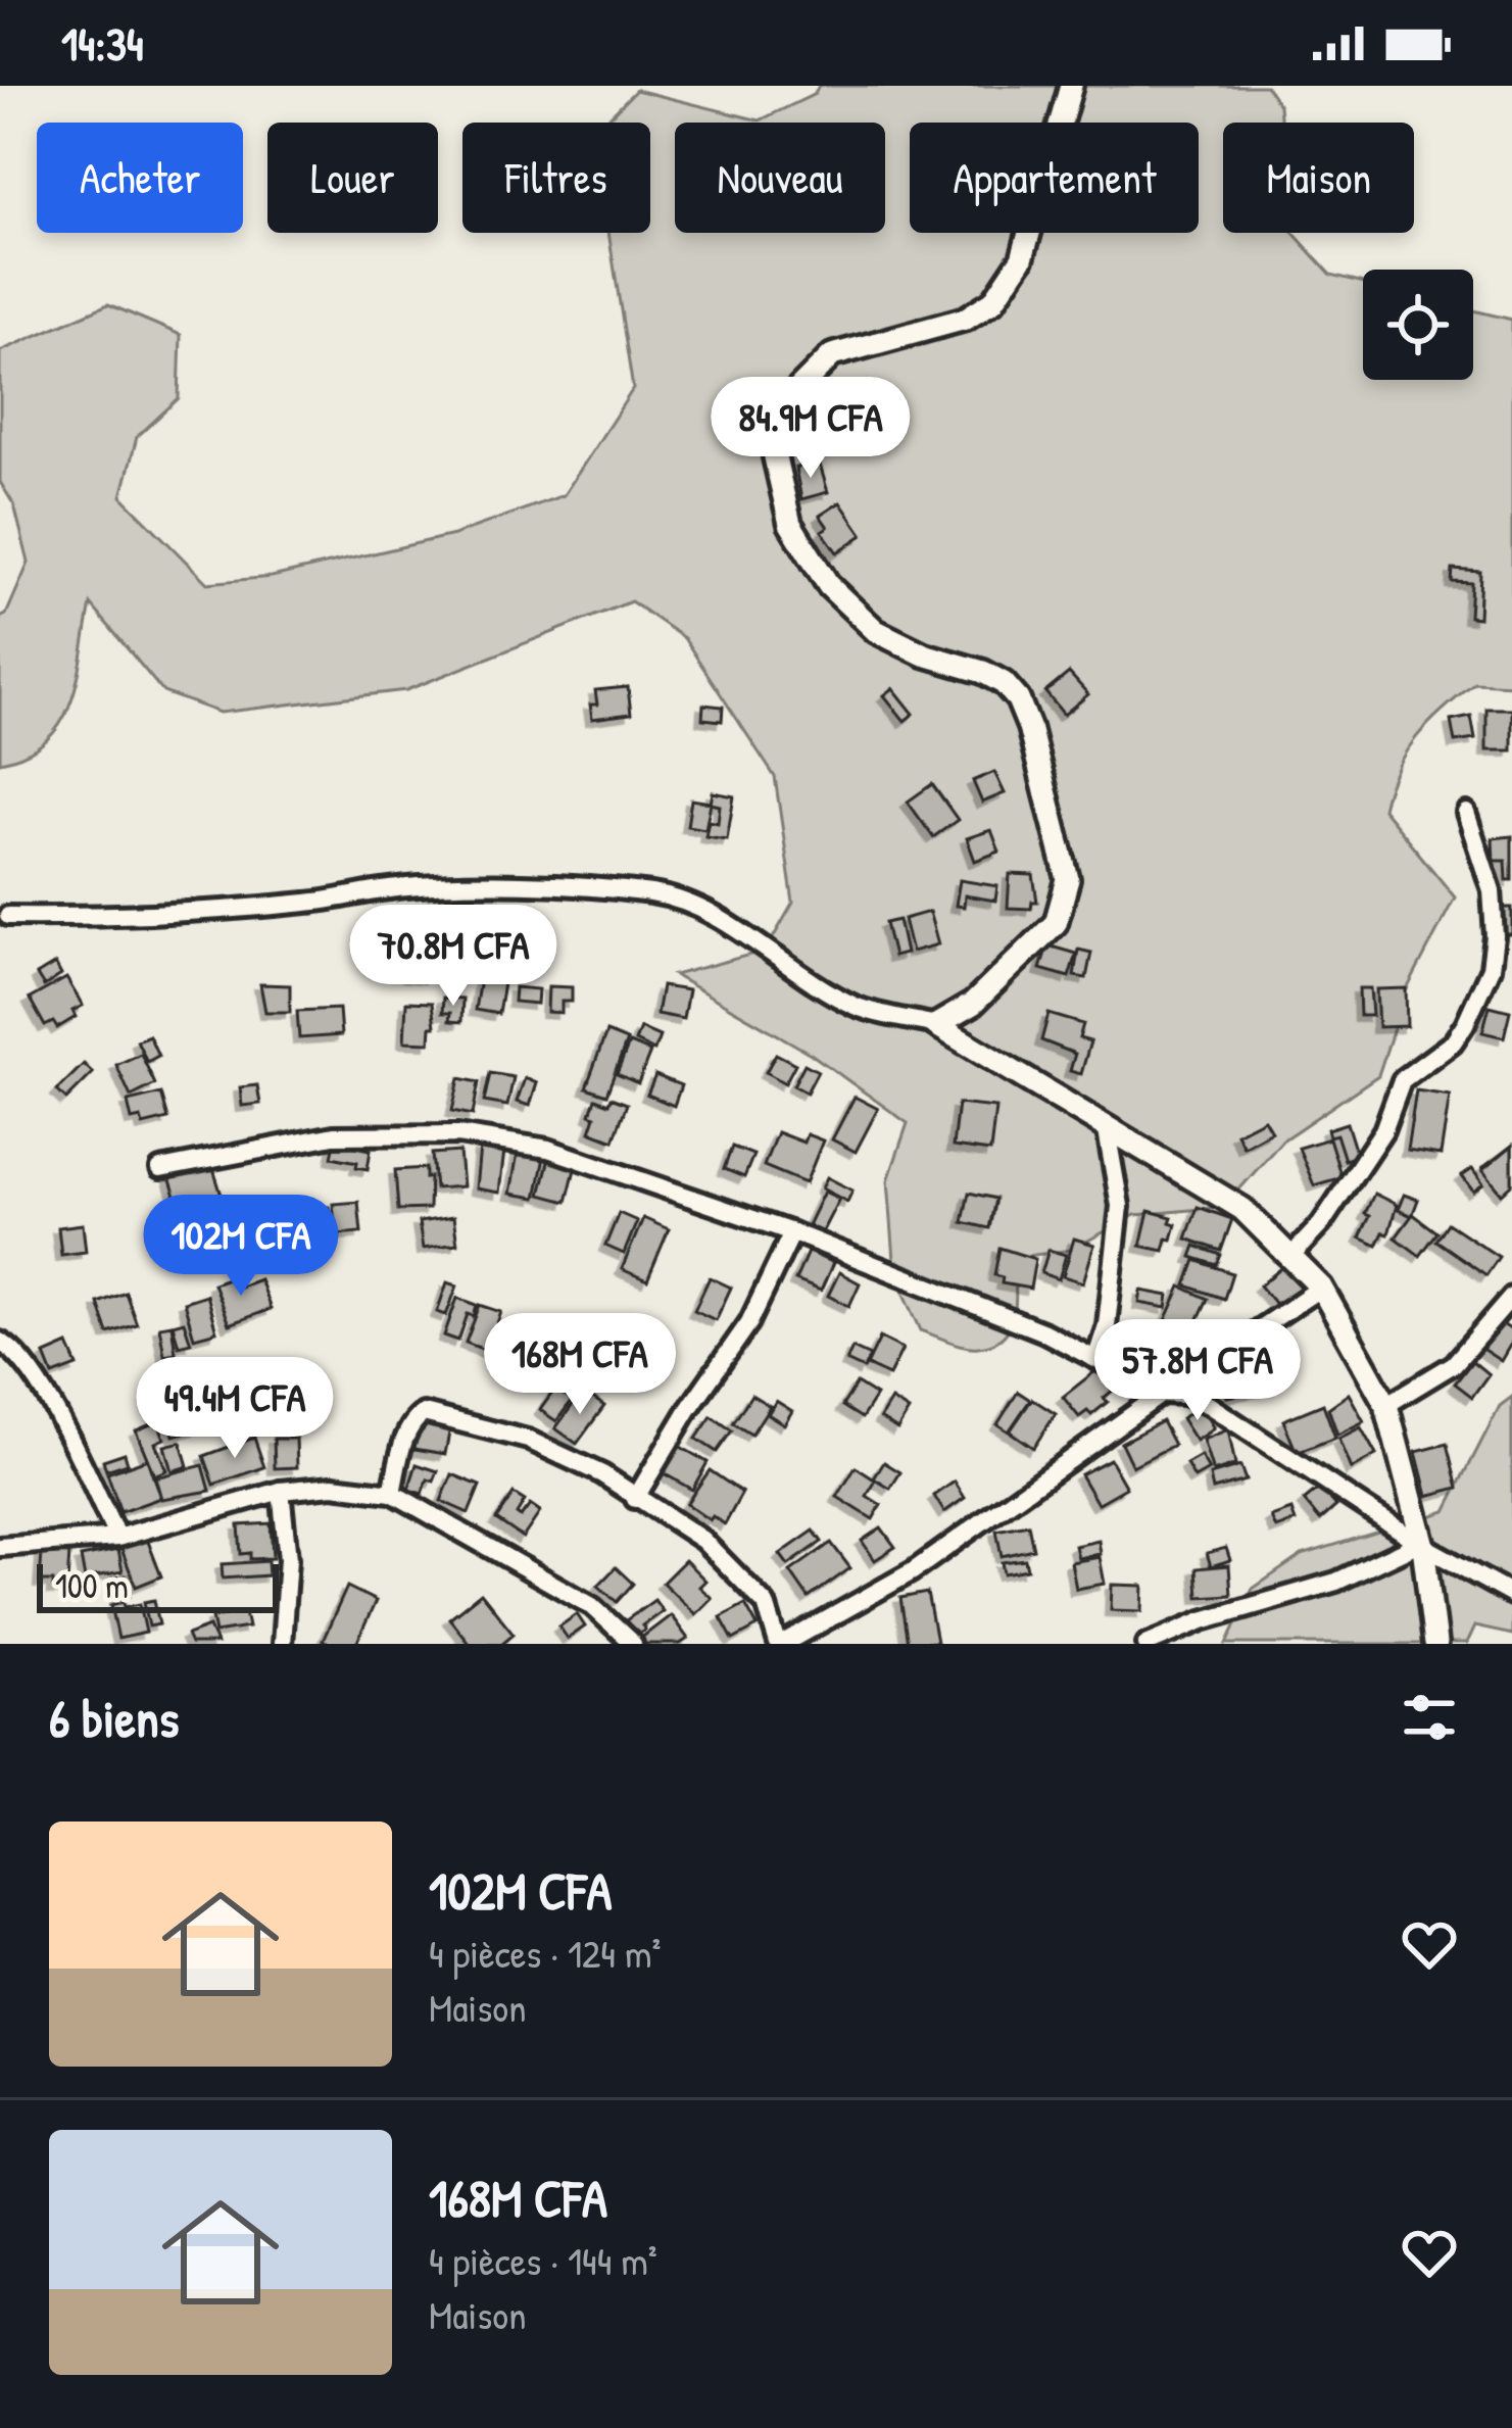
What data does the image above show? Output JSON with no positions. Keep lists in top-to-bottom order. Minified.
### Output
{"scale_bar":"100 m","page":{"status":"14:34","chip":["Acheter","Louer","Filtres","Nouveau","Appartement","Maison"],"price":["84.9M CFA","70.8M CFA","102M CFA","168M CFA","57.8M CFA","49.4M CFA"],"scale":"100 m","heading":"6 biens","list":[{"name":"102M CFA","note":"4 pièces · 124 m² · Maison"},{"name":"168M CFA","note":"4 pièces · 144 m² · Maison"}]}}
